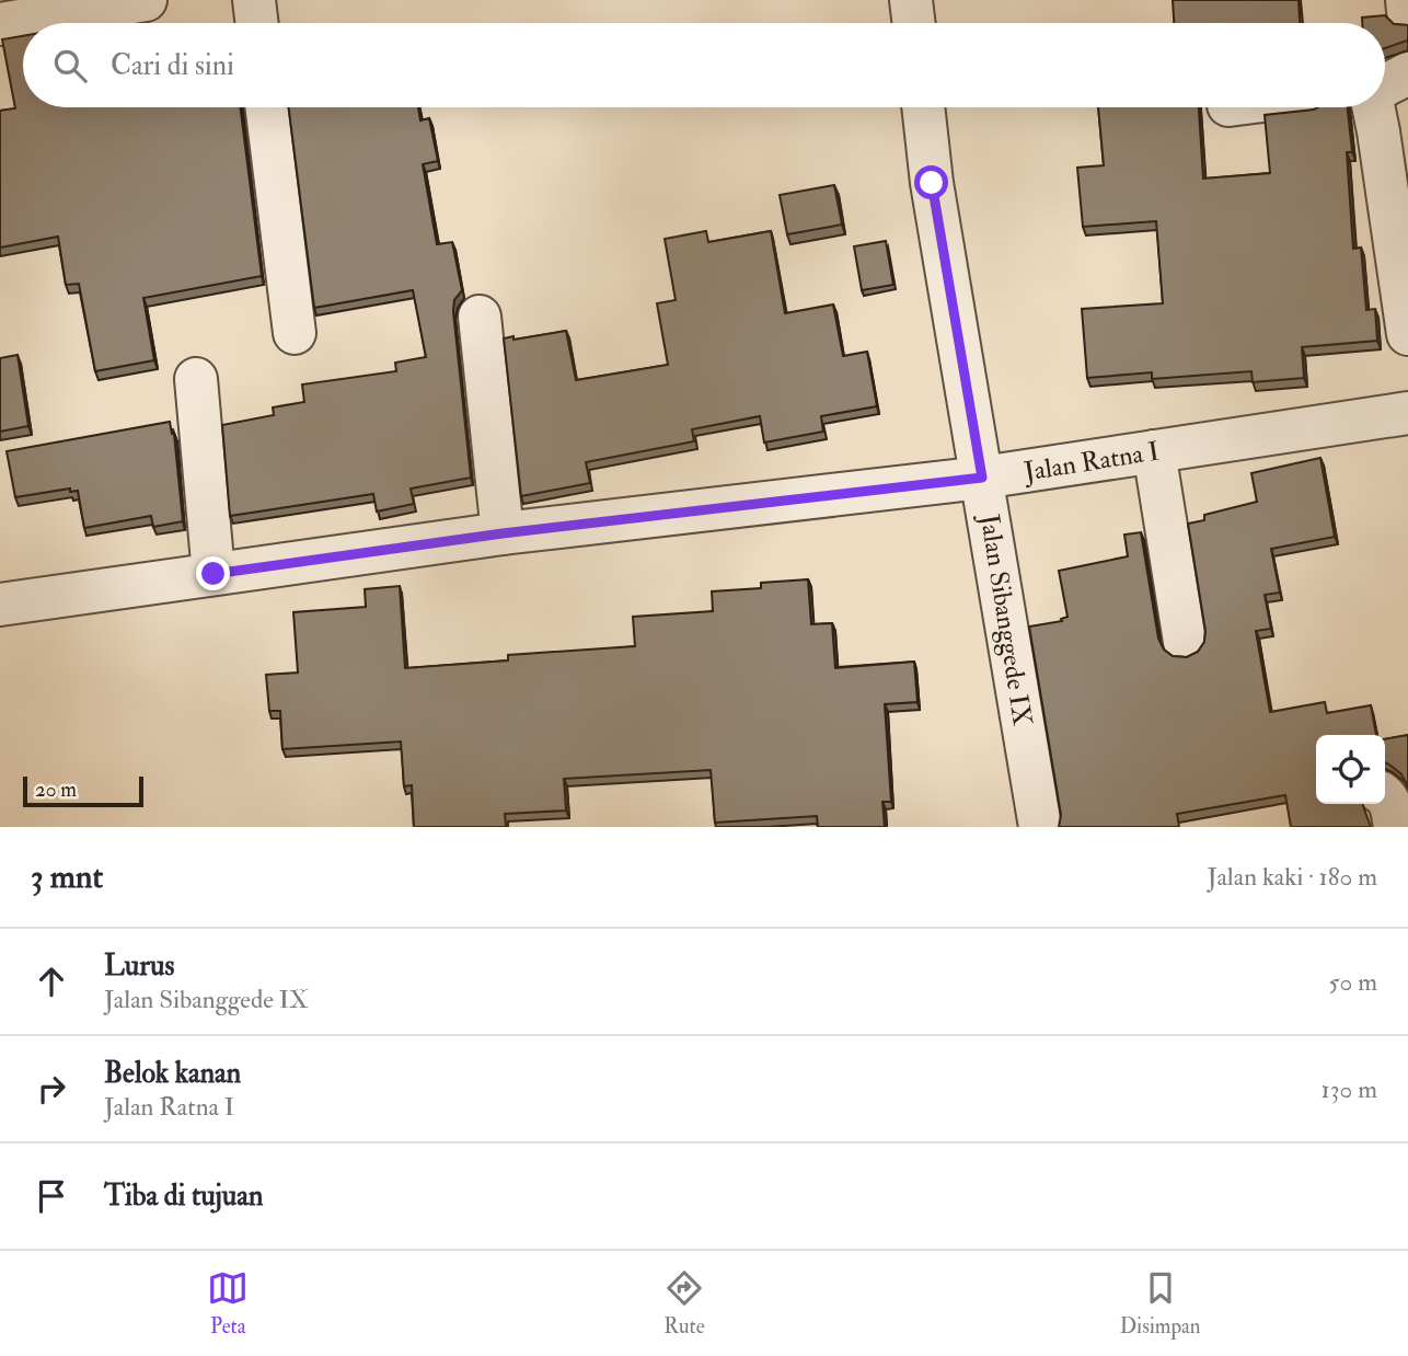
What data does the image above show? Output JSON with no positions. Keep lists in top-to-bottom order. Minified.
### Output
{"streets":{"street":["Jalan Ratna I","Jalan Sibanggede IX"]},"crossings":[["Jalan Ratna I","Jalan Sibanggede IX"]],"scale_bar":"20 m","page":{"search":"Cari di sini","scale":"20 m","heading":["3 mnt","Jalan kaki · 180 m"],"list":[["Lurus","Jalan Sibanggede IX","50 m"],["Belok kanan","Jalan Ratna I","130 m"],"Tiba di tujuan"],"nav":["Peta","Rute","Disimpan"]}}
